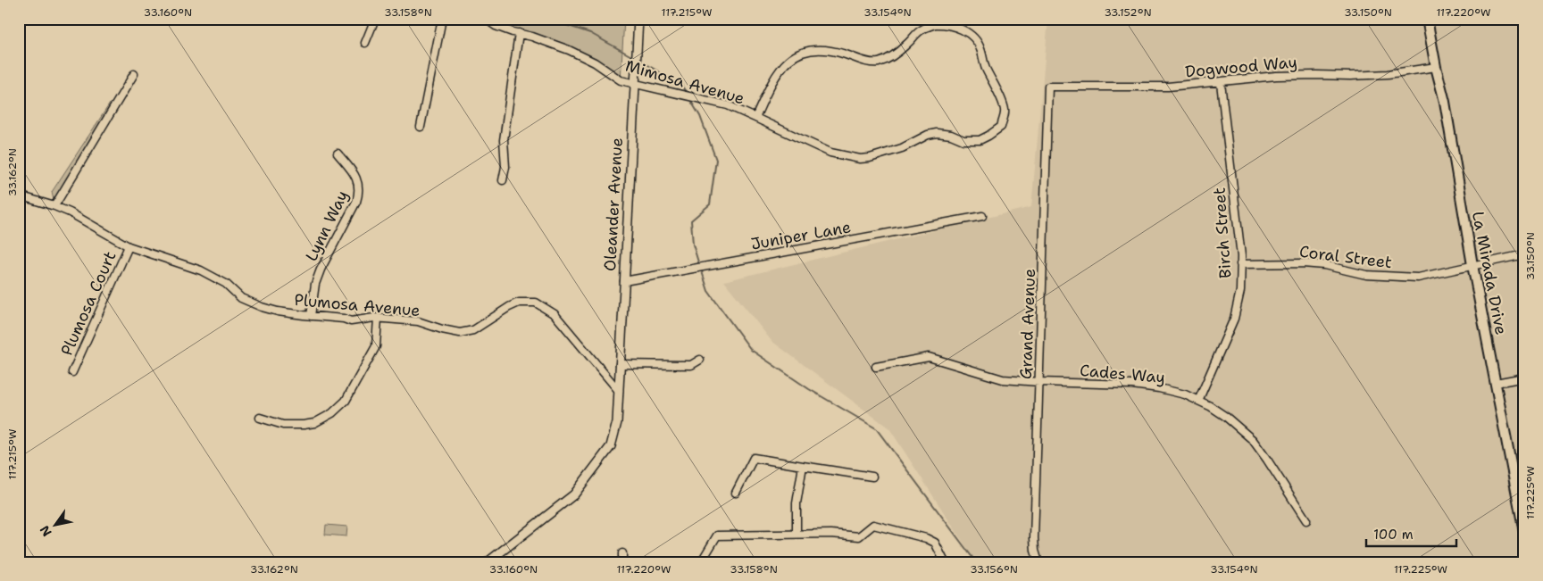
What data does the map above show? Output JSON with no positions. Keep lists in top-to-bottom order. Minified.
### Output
{"streets":{"main road":["La Mirada Drive"],"street":["Dogwood Way","Mimosa Avenue","Oleander Avenue","Lynn Way","Birch Street","Juniper Lane","Coral Street","Plumosa Court","Plumosa Avenue","Grand Avenue","Cades Way"]},"crossings":[["Dogwood Way","Birch Street"],["Dogwood Way","La Mirada Drive"],["Dogwood Way","Grand Avenue"],["Mimosa Avenue","Oleander Avenue"],["Oleander Avenue","Juniper Lane"],["Oleander Avenue","Plumosa Avenue"],["Lynn Way","Plumosa Avenue"],["Birch Street","Coral Street"],["Birch Street","Cades Way"],["Coral Street","La Mirada Drive"],["Plumosa Court","Plumosa Avenue"],["Grand Avenue","Cades Way"]],"scale_bar":"100 m","north":"bottom left","coordinates":["33.160°N","33.158°N","117.215°W","33.154°N","33.152°N","33.150°N","117.220°W","33.162°N","117.225°W","33.156°N"]}
